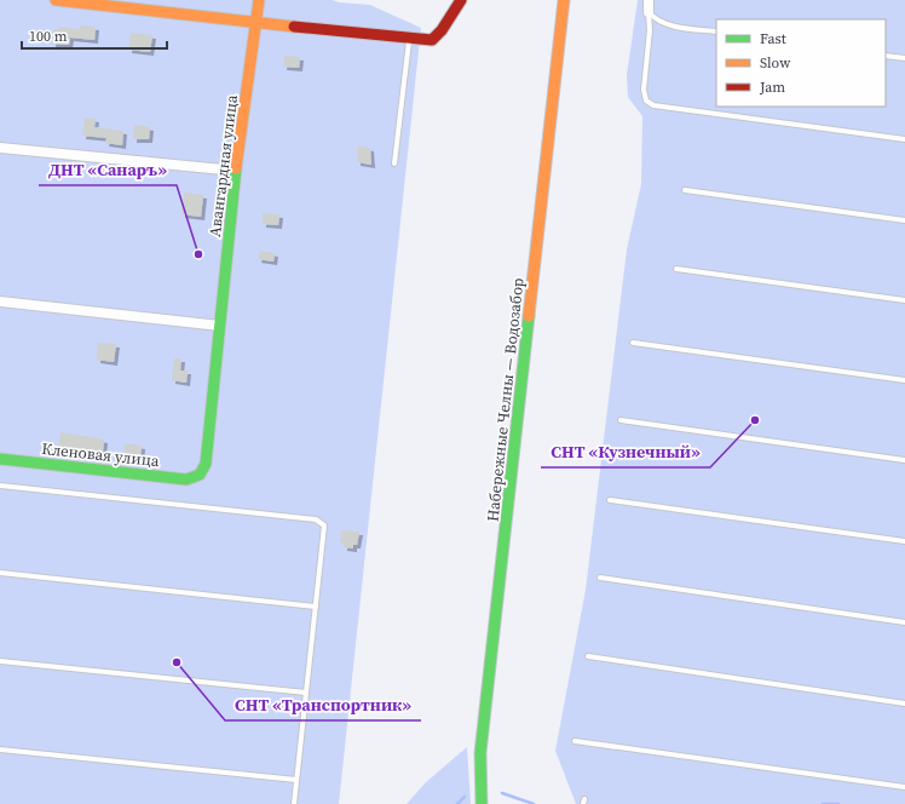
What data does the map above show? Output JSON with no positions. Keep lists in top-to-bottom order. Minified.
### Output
{"streets":{"street":["Авангардная улица","Набережные Челны — Водозабор","Кленовая улица"]},"crossings":[["Авангардная улица","Кленовая улица"]],"places":["ДНТ «Санаръ»","СНТ «Кузнечный»","СНТ «Транспортник»"],"legend":["Fast","Slow","Jam"],"scale_bar":"100 m"}
